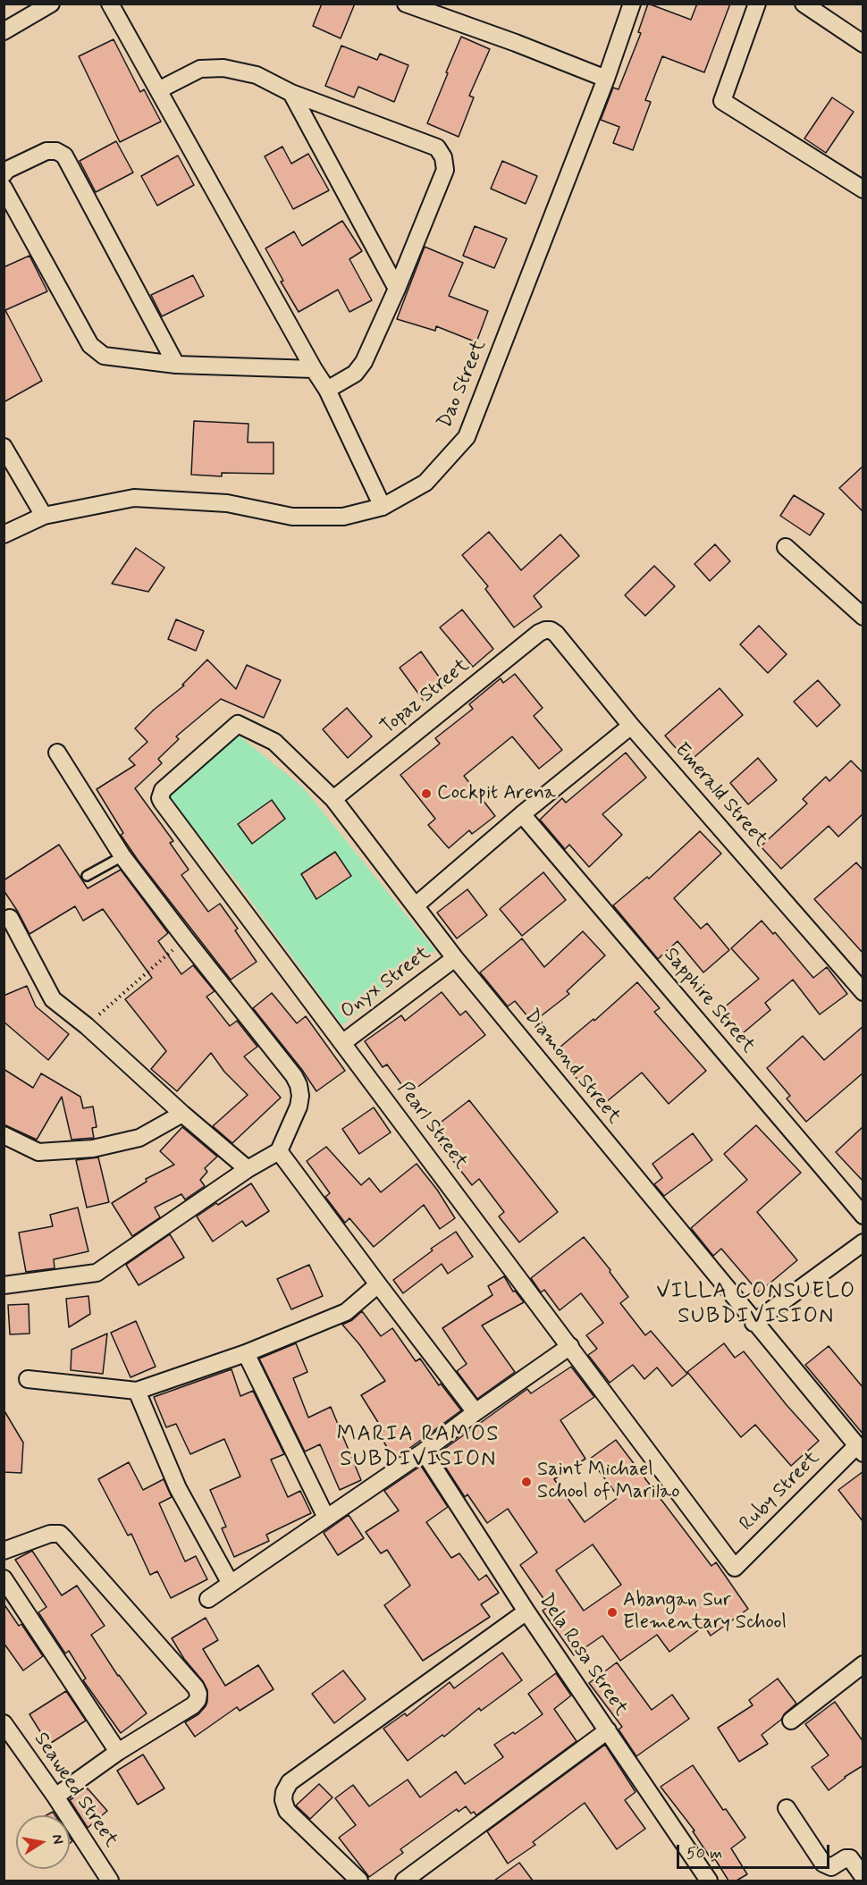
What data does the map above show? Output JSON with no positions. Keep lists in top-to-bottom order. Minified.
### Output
{"streets":{"street":["Dao Street","Topaz Street","Emerald Street","Onyx Street","Sapphire Street","Diamond Street","Pearl Street","Ruby Street","Dela Rosa Street","Seaweed Street"]},"crossings":[["Topaz Street","Emerald Street"],["Topaz Street","Diamond Street"],["Onyx Street","Diamond Street"],["Onyx Street","Pearl Street"],["Diamond Street","Pearl Street"],["Diamond Street","Ruby Street"],["Pearl Street","Ruby Street"]],"districts":["VILLA CONSUELO SUBDIVISION","MARIA RAMOS SUBDIVISION"],"places":["Cockpit Arena","Saint Michael School of Marilao","Abangan Sur Elementary School"],"scale_bar":"50 m","north":"right"}
